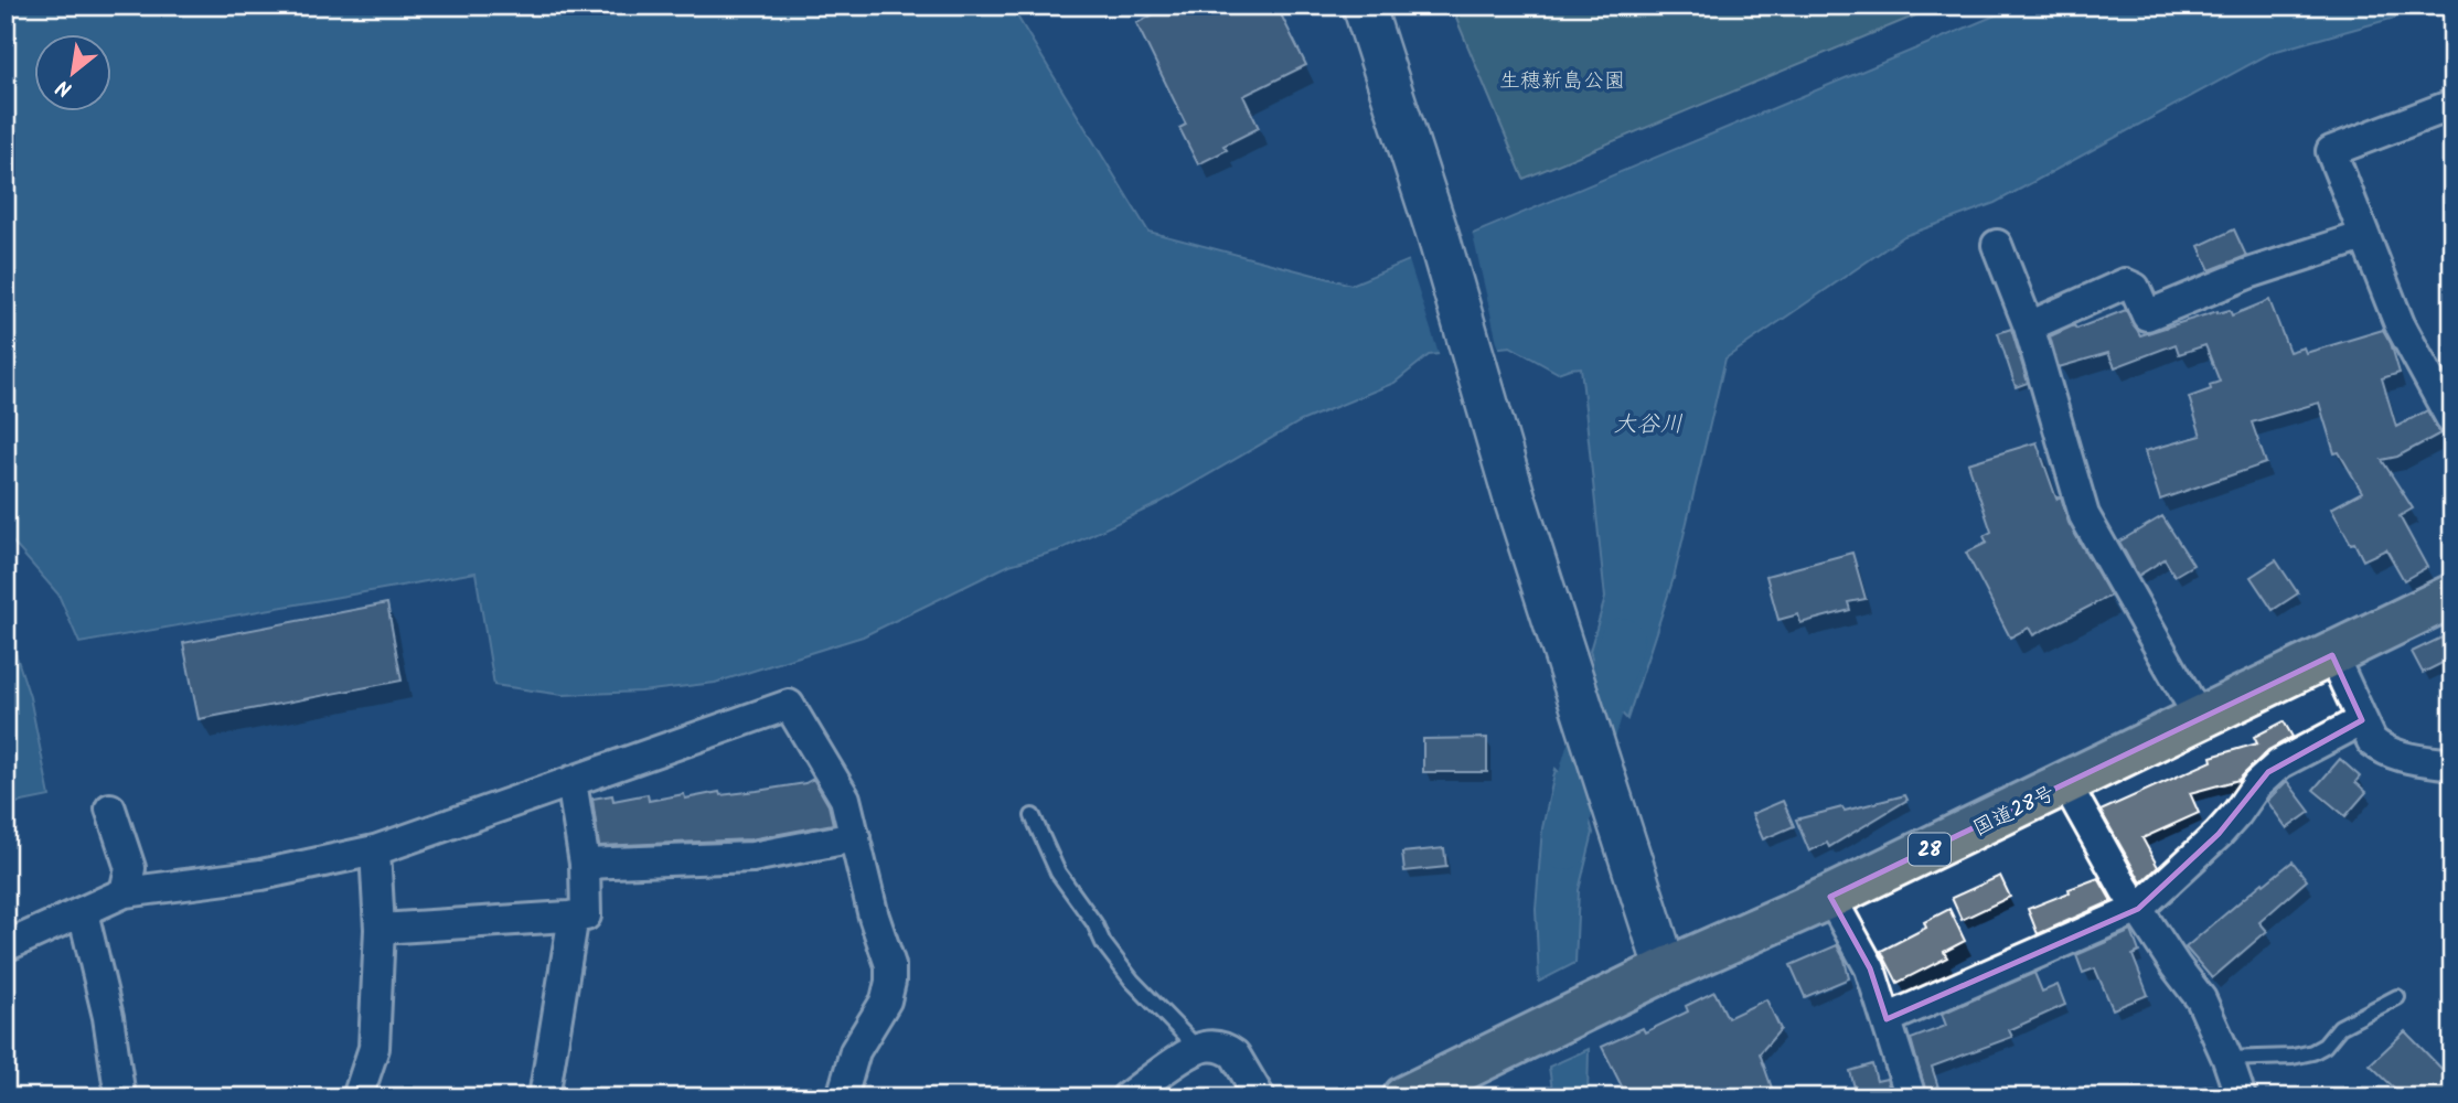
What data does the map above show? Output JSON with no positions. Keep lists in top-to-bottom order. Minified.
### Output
{"streets":{"highway":["国道28号","28"]},"water":["大谷川"],"parks":["生穂新島公園"],"north":"bottom left"}
